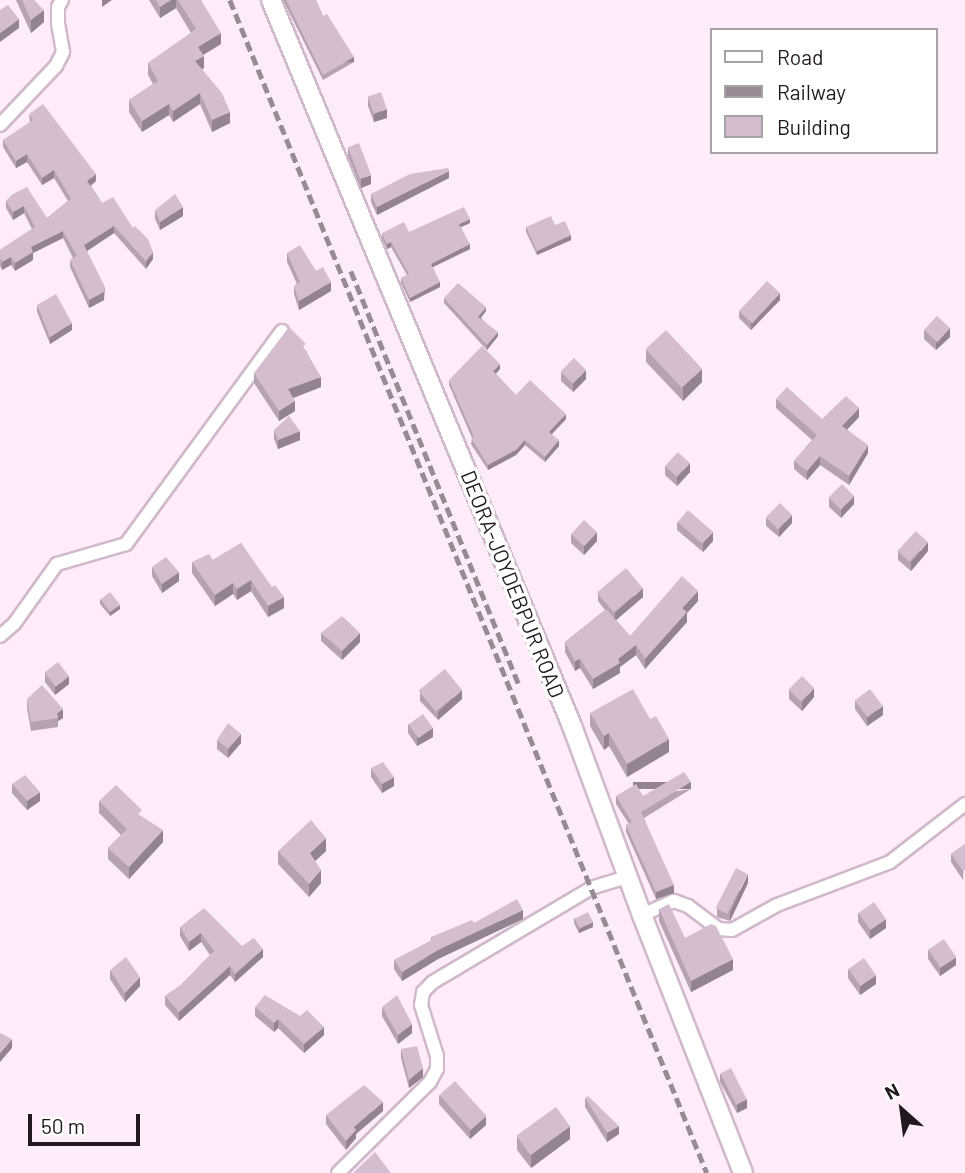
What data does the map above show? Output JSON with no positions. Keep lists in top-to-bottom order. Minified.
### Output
{"streets":{"street":["DEORA-JOYDEBPUR ROAD"]},"legend":["Road","Railway","Building"],"scale_bar":"50 m","north":"top left"}
